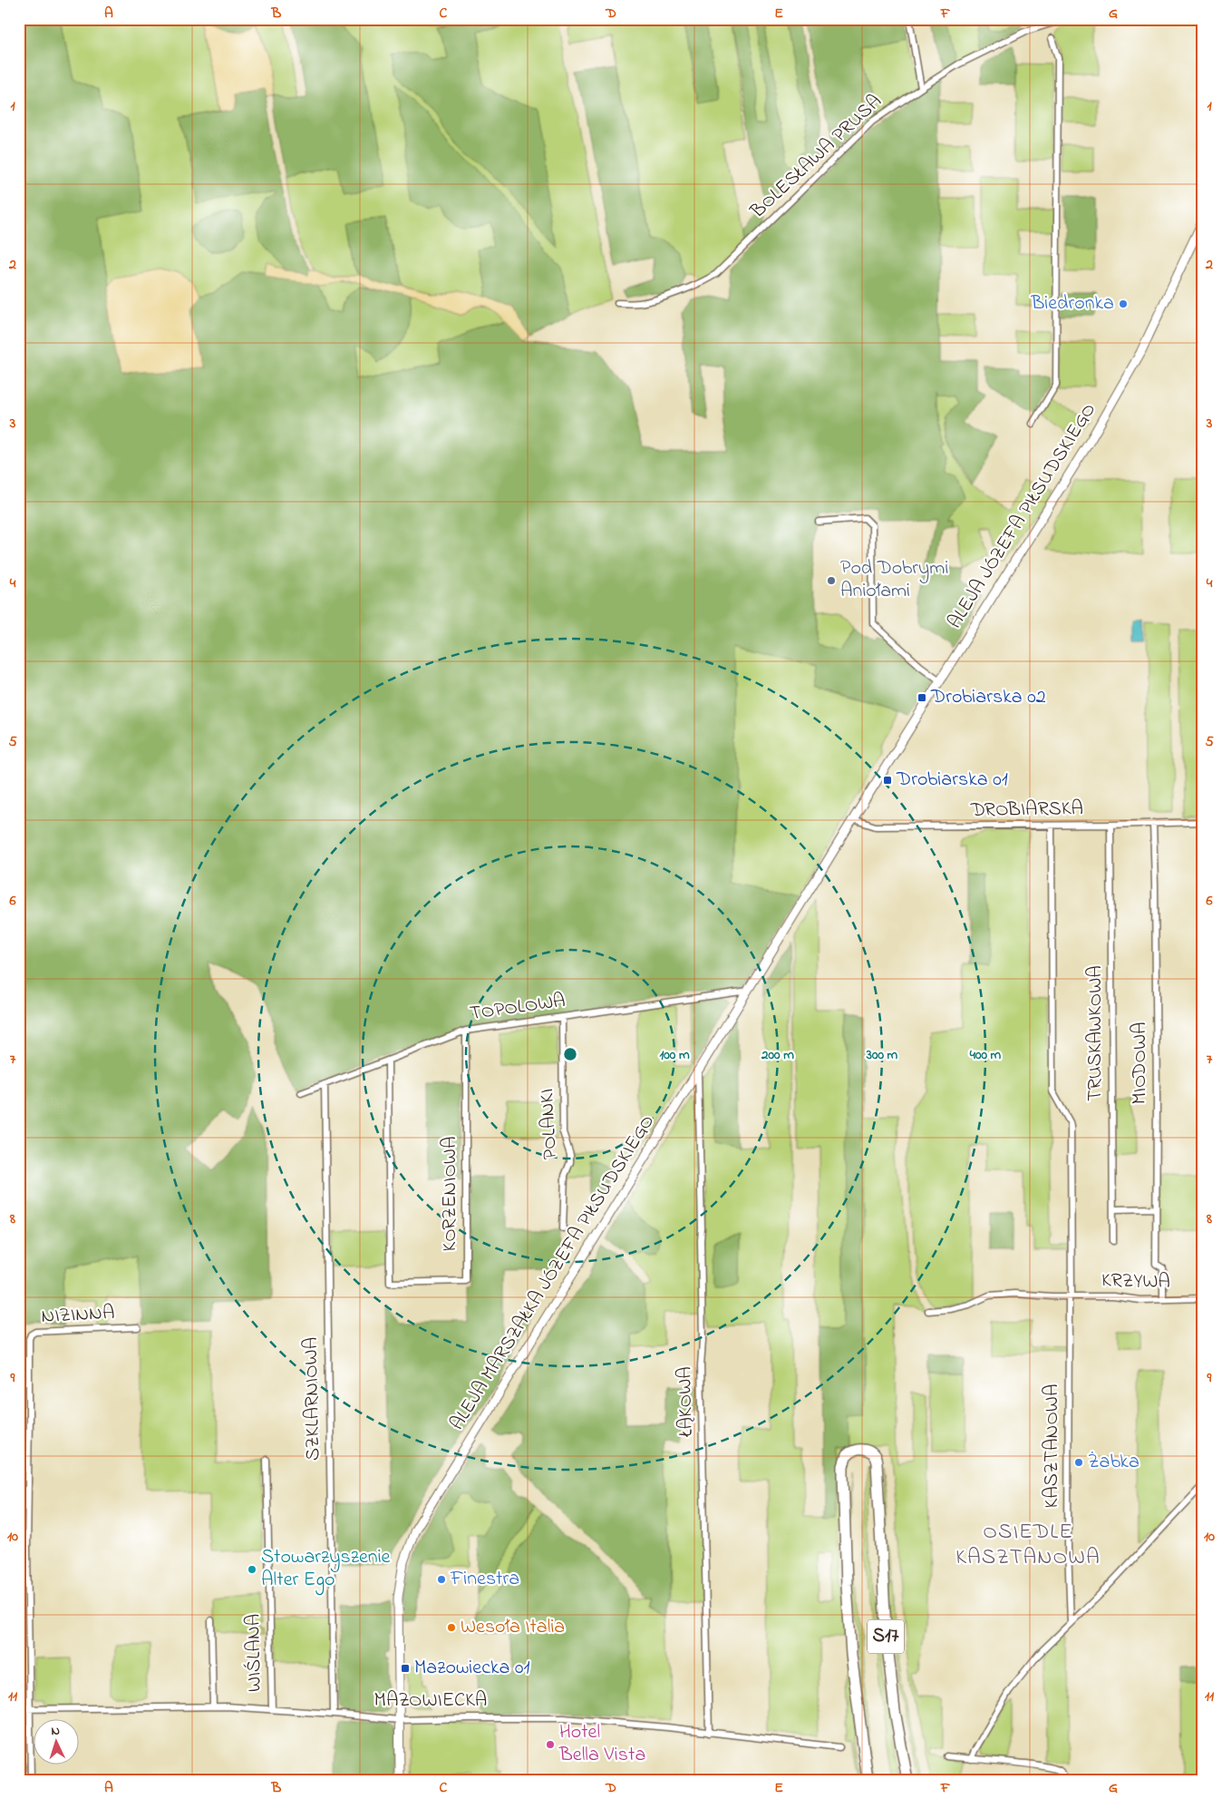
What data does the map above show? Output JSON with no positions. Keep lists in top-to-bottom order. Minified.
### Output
{"streets":{"highway":["S17"],"main road":["ALEJA JÓZEFA PIŁSUDSKIEGO","ALEJA MARSZAŁKA JÓZEFA PIŁSUDSKIEGO"],"street":["BOLESŁAWA PRUSA","DROBIARSKA","TOPOLOWA","TRUSKAWKOWA","MIODOWA","POLANKI","KORZENIOWA","KRZYWA","NIZINNA","SZKLARNIOWA","ŁĄKOWA","KASZTANOWA","WIŚLANA","MAZOWIECKA"]},"crossings":[["ALEJA JÓZEFA PIŁSUDSKIEGO","DROBIARSKA"],["ALEJA JÓZEFA PIŁSUDSKIEGO","ALEJA MARSZAŁKA JÓZEFA PIŁSUDSKIEGO"],["DROBIARSKA","TRUSKAWKOWA"],["DROBIARSKA","MIODOWA"],["DROBIARSKA","ALEJA MARSZAŁKA JÓZEFA PIŁSUDSKIEGO"],["DROBIARSKA","KASZTANOWA"],["TOPOLOWA","POLANKI"],["TOPOLOWA","KORZENIOWA"],["TOPOLOWA","ALEJA MARSZAŁKA JÓZEFA PIŁSUDSKIEGO"],["TOPOLOWA","SZKLARNIOWA"],["MIODOWA","KRZYWA"],["ALEJA MARSZAŁKA JÓZEFA PIŁSUDSKIEGO","ŁĄKOWA"],["ALEJA MARSZAŁKA JÓZEFA PIŁSUDSKIEGO","MAZOWIECKA"],["KRZYWA","KASZTANOWA"],["NIZINNA","MAZOWIECKA"],["SZKLARNIOWA","MAZOWIECKA"],["ŁĄKOWA","MAZOWIECKA"],["WIŚLANA","MAZOWIECKA"]],"districts":["OSIEDLE KASZTANOWA"],"places":{"other":["Biedronka","Pod Dobrymi Aniołami","Żabka","Stowarzyszenie Alter Ego","Finestra","Wesoła Italia","Hotel Bella Vista"],"transit":["Drobiarska 02","Drobiarska 01","Mazowiecka 01"]},"north":"top","grid":{"columns":["A","B","C","D","E","F","G"],"rows":["1","2","3","4","5","6","7","8","9","10","11"]},"rings":["100 m","200 m","300 m","400 m"]}
